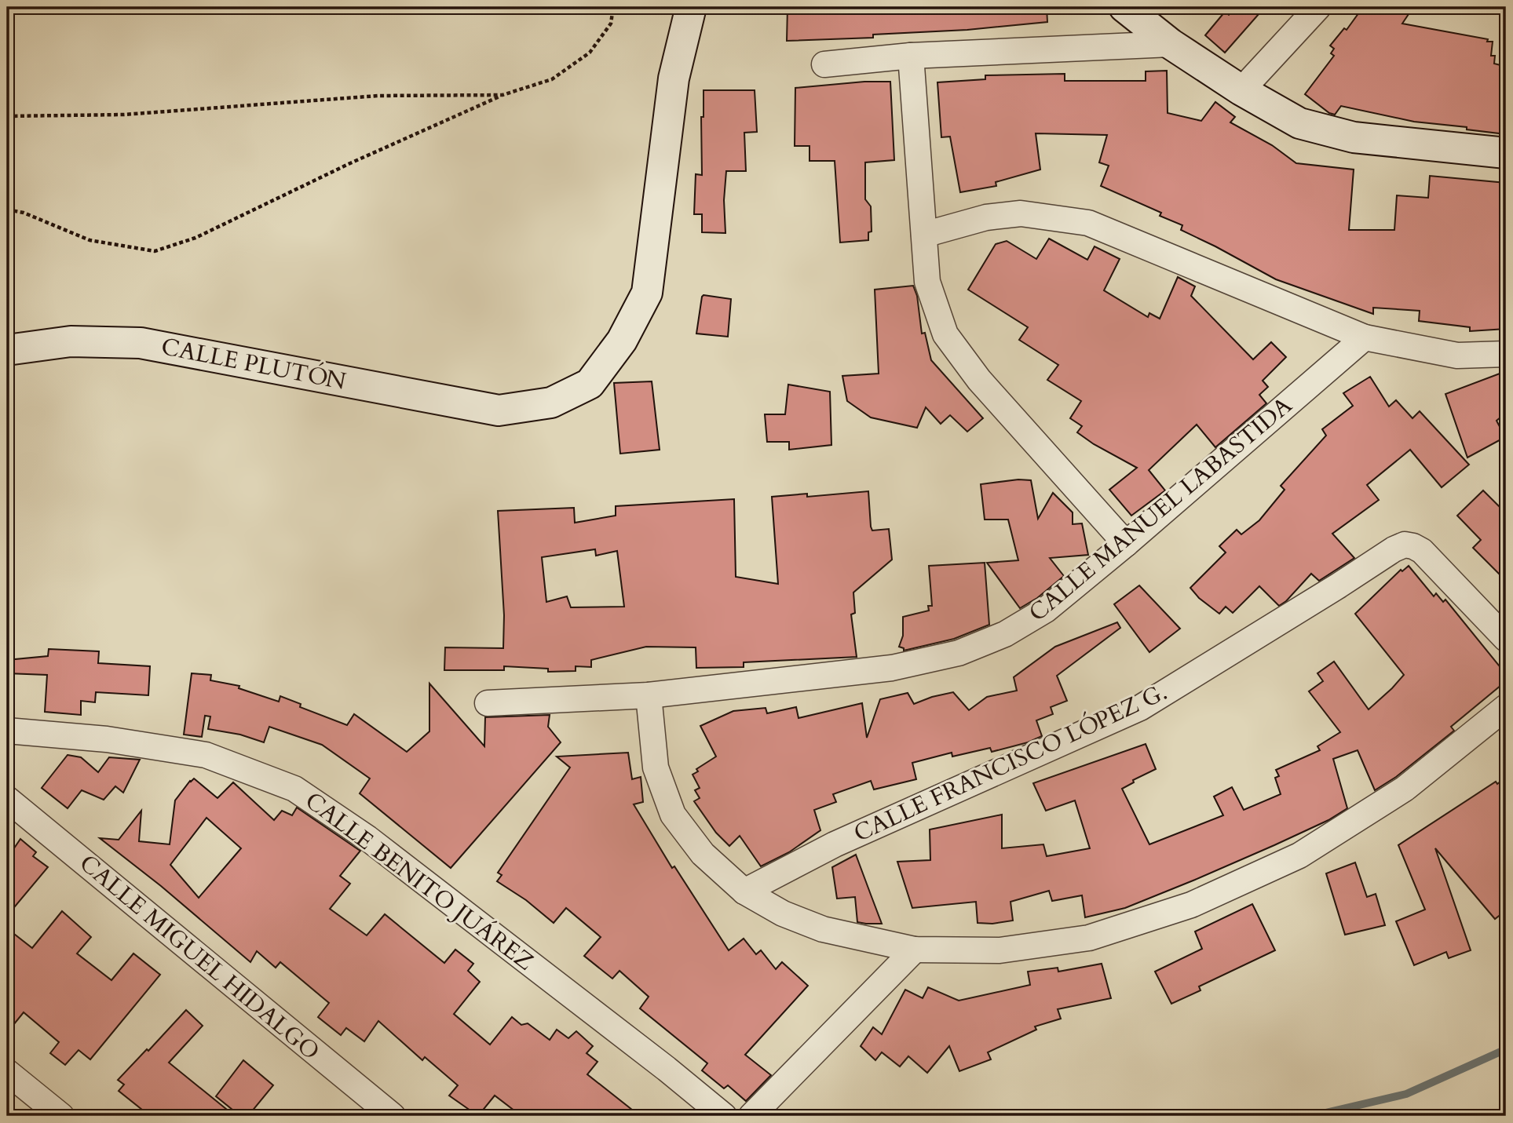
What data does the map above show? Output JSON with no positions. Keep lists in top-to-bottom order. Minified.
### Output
{"streets":{"street":["CALLE PLUTÓN","CALLE MANUEL LABASTIDA","CALLE FRANCISCO LÓPEZ G.","CALLE BENITO JUÁREZ","CALLE MIGUEL HIDALGO"]}}
